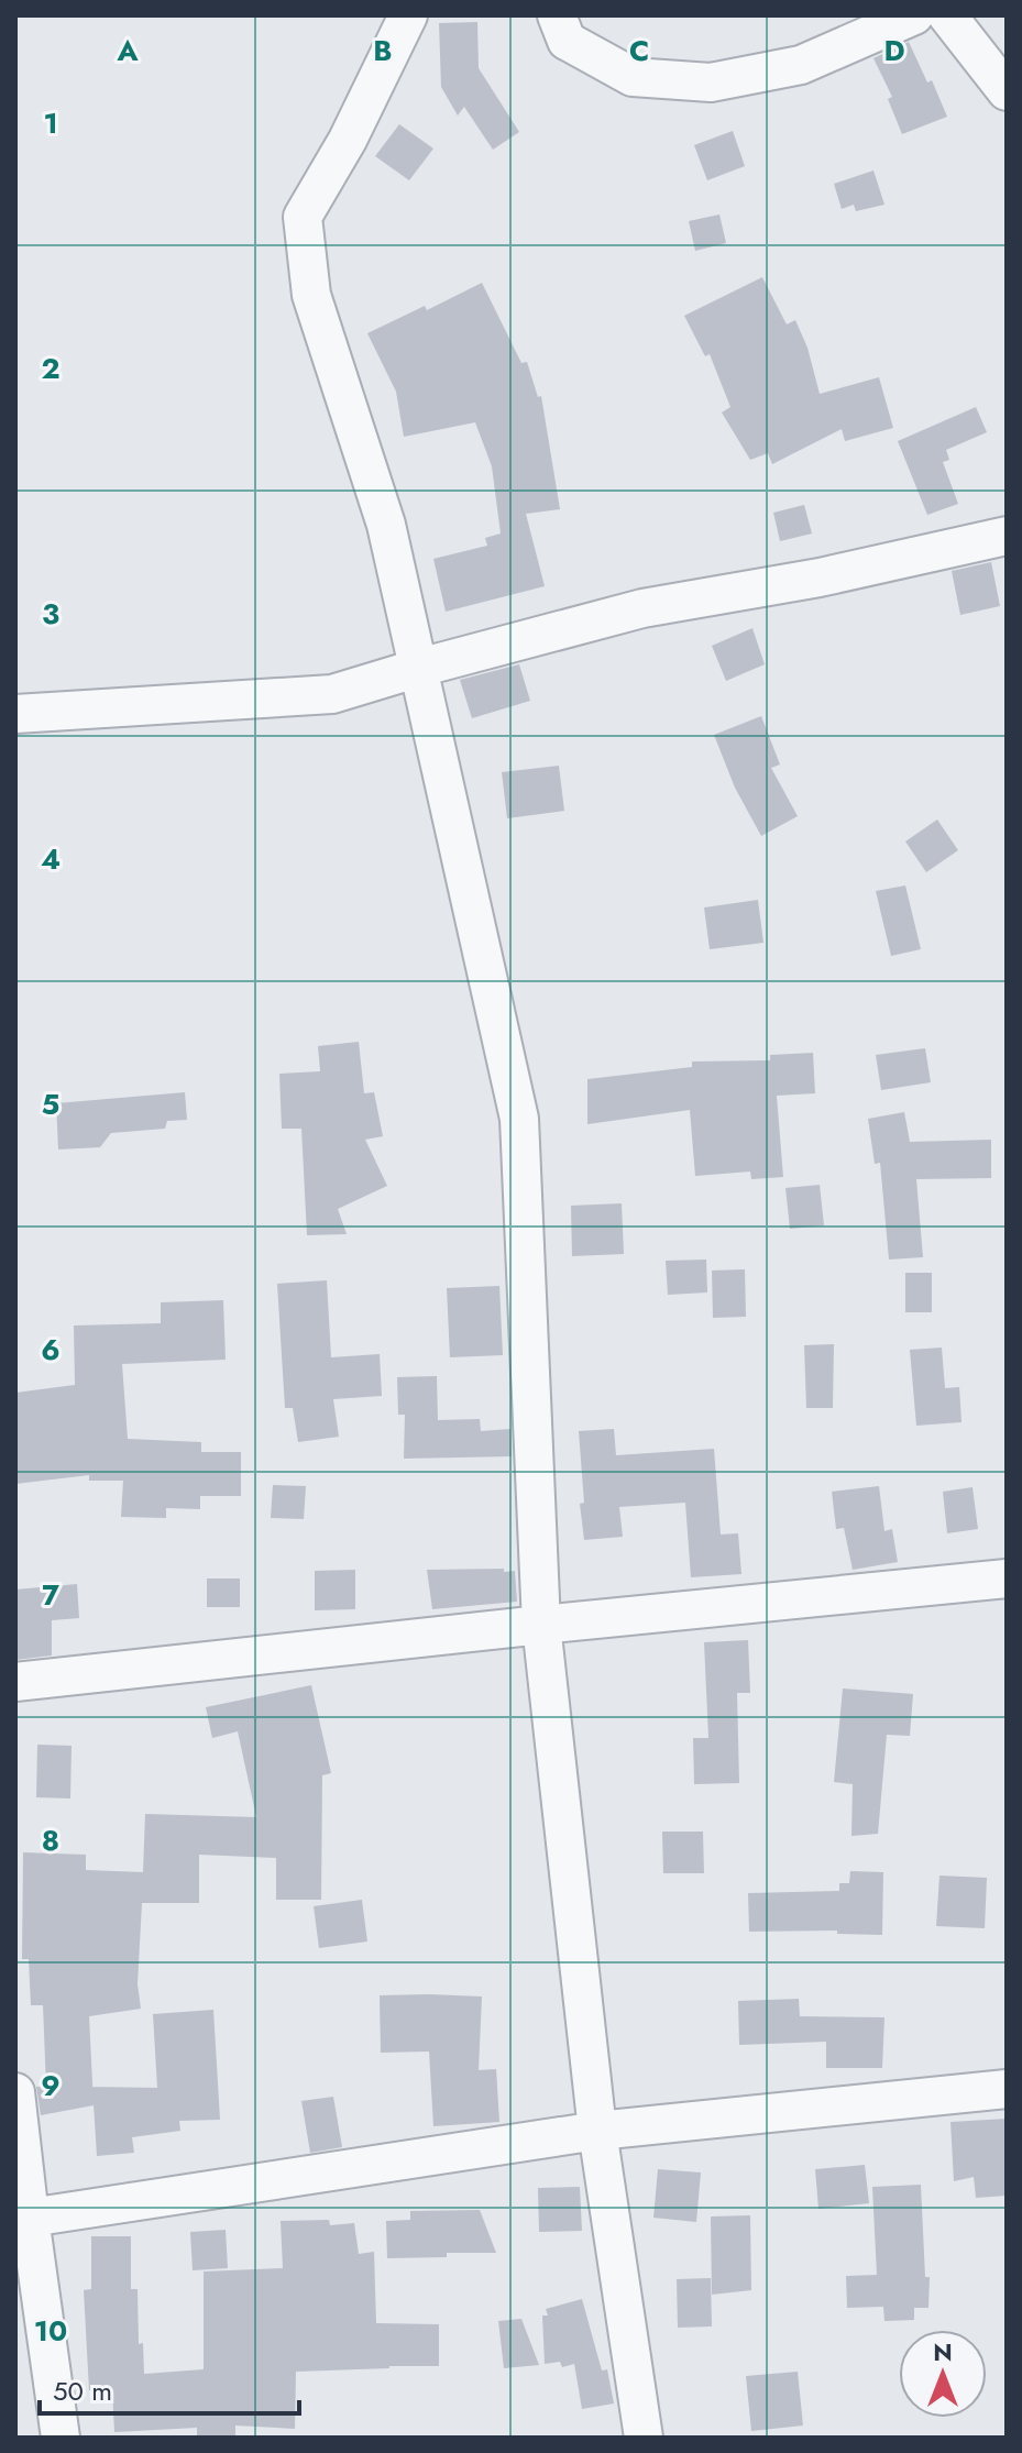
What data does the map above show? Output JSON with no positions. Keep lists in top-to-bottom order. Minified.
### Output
{"scale_bar":"50 m","north":"top","grid":{"columns":["A","B","C","D"],"rows":["1","2","3","4","5","6","7","8","9","10"]}}
